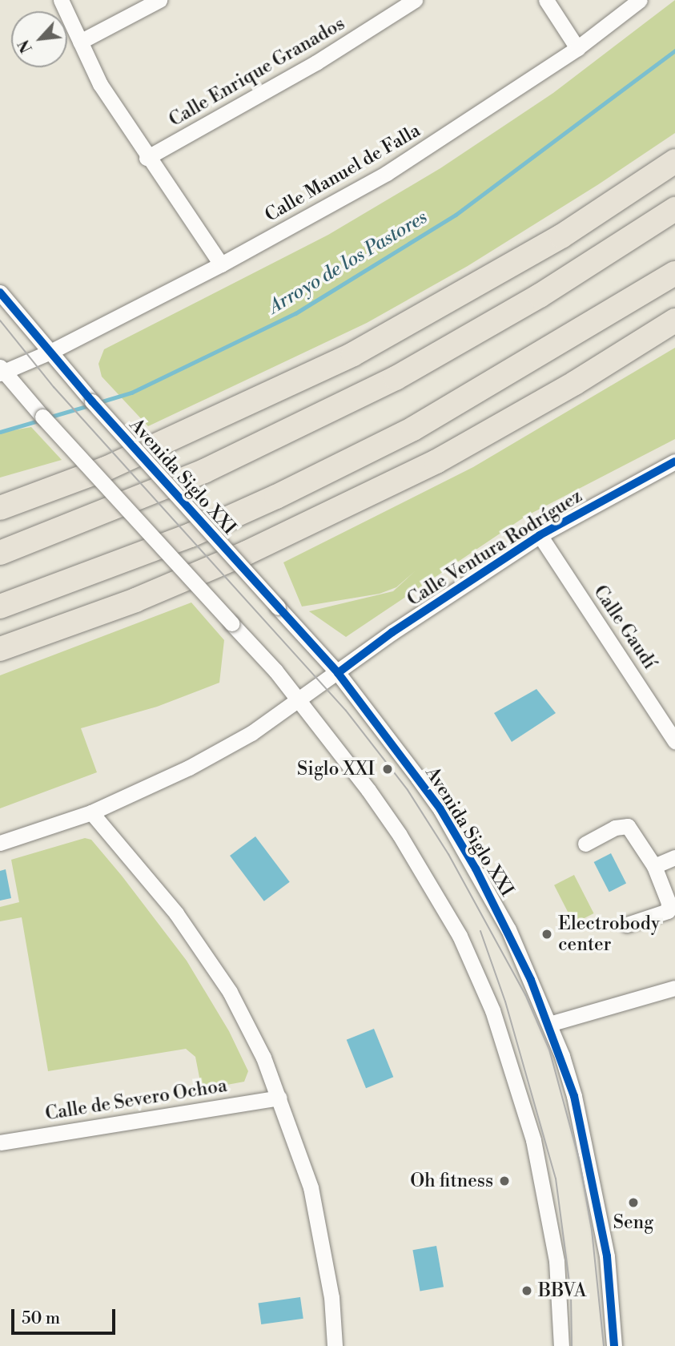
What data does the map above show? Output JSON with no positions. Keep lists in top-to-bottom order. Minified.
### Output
{"streets":{"street":["Calle Enrique Granados","Calle Manuel de Falla","Avenida Siglo XXI","Calle Ventura Rodríguez","Calle Gaudí","Calle de Severo Ochoa"]},"crossings":[["Calle Manuel de Falla","Avenida Siglo XXI"],["Avenida Siglo XXI","Calle Ventura Rodríguez"],["Calle Ventura Rodríguez","Calle Gaudí"]],"water":["Arroyo de los Pastores"],"places":["Siglo XXI","Electrobody center","Oh fitness","Seng","BBVA"],"scale_bar":"50 m","north":"bottom left"}
